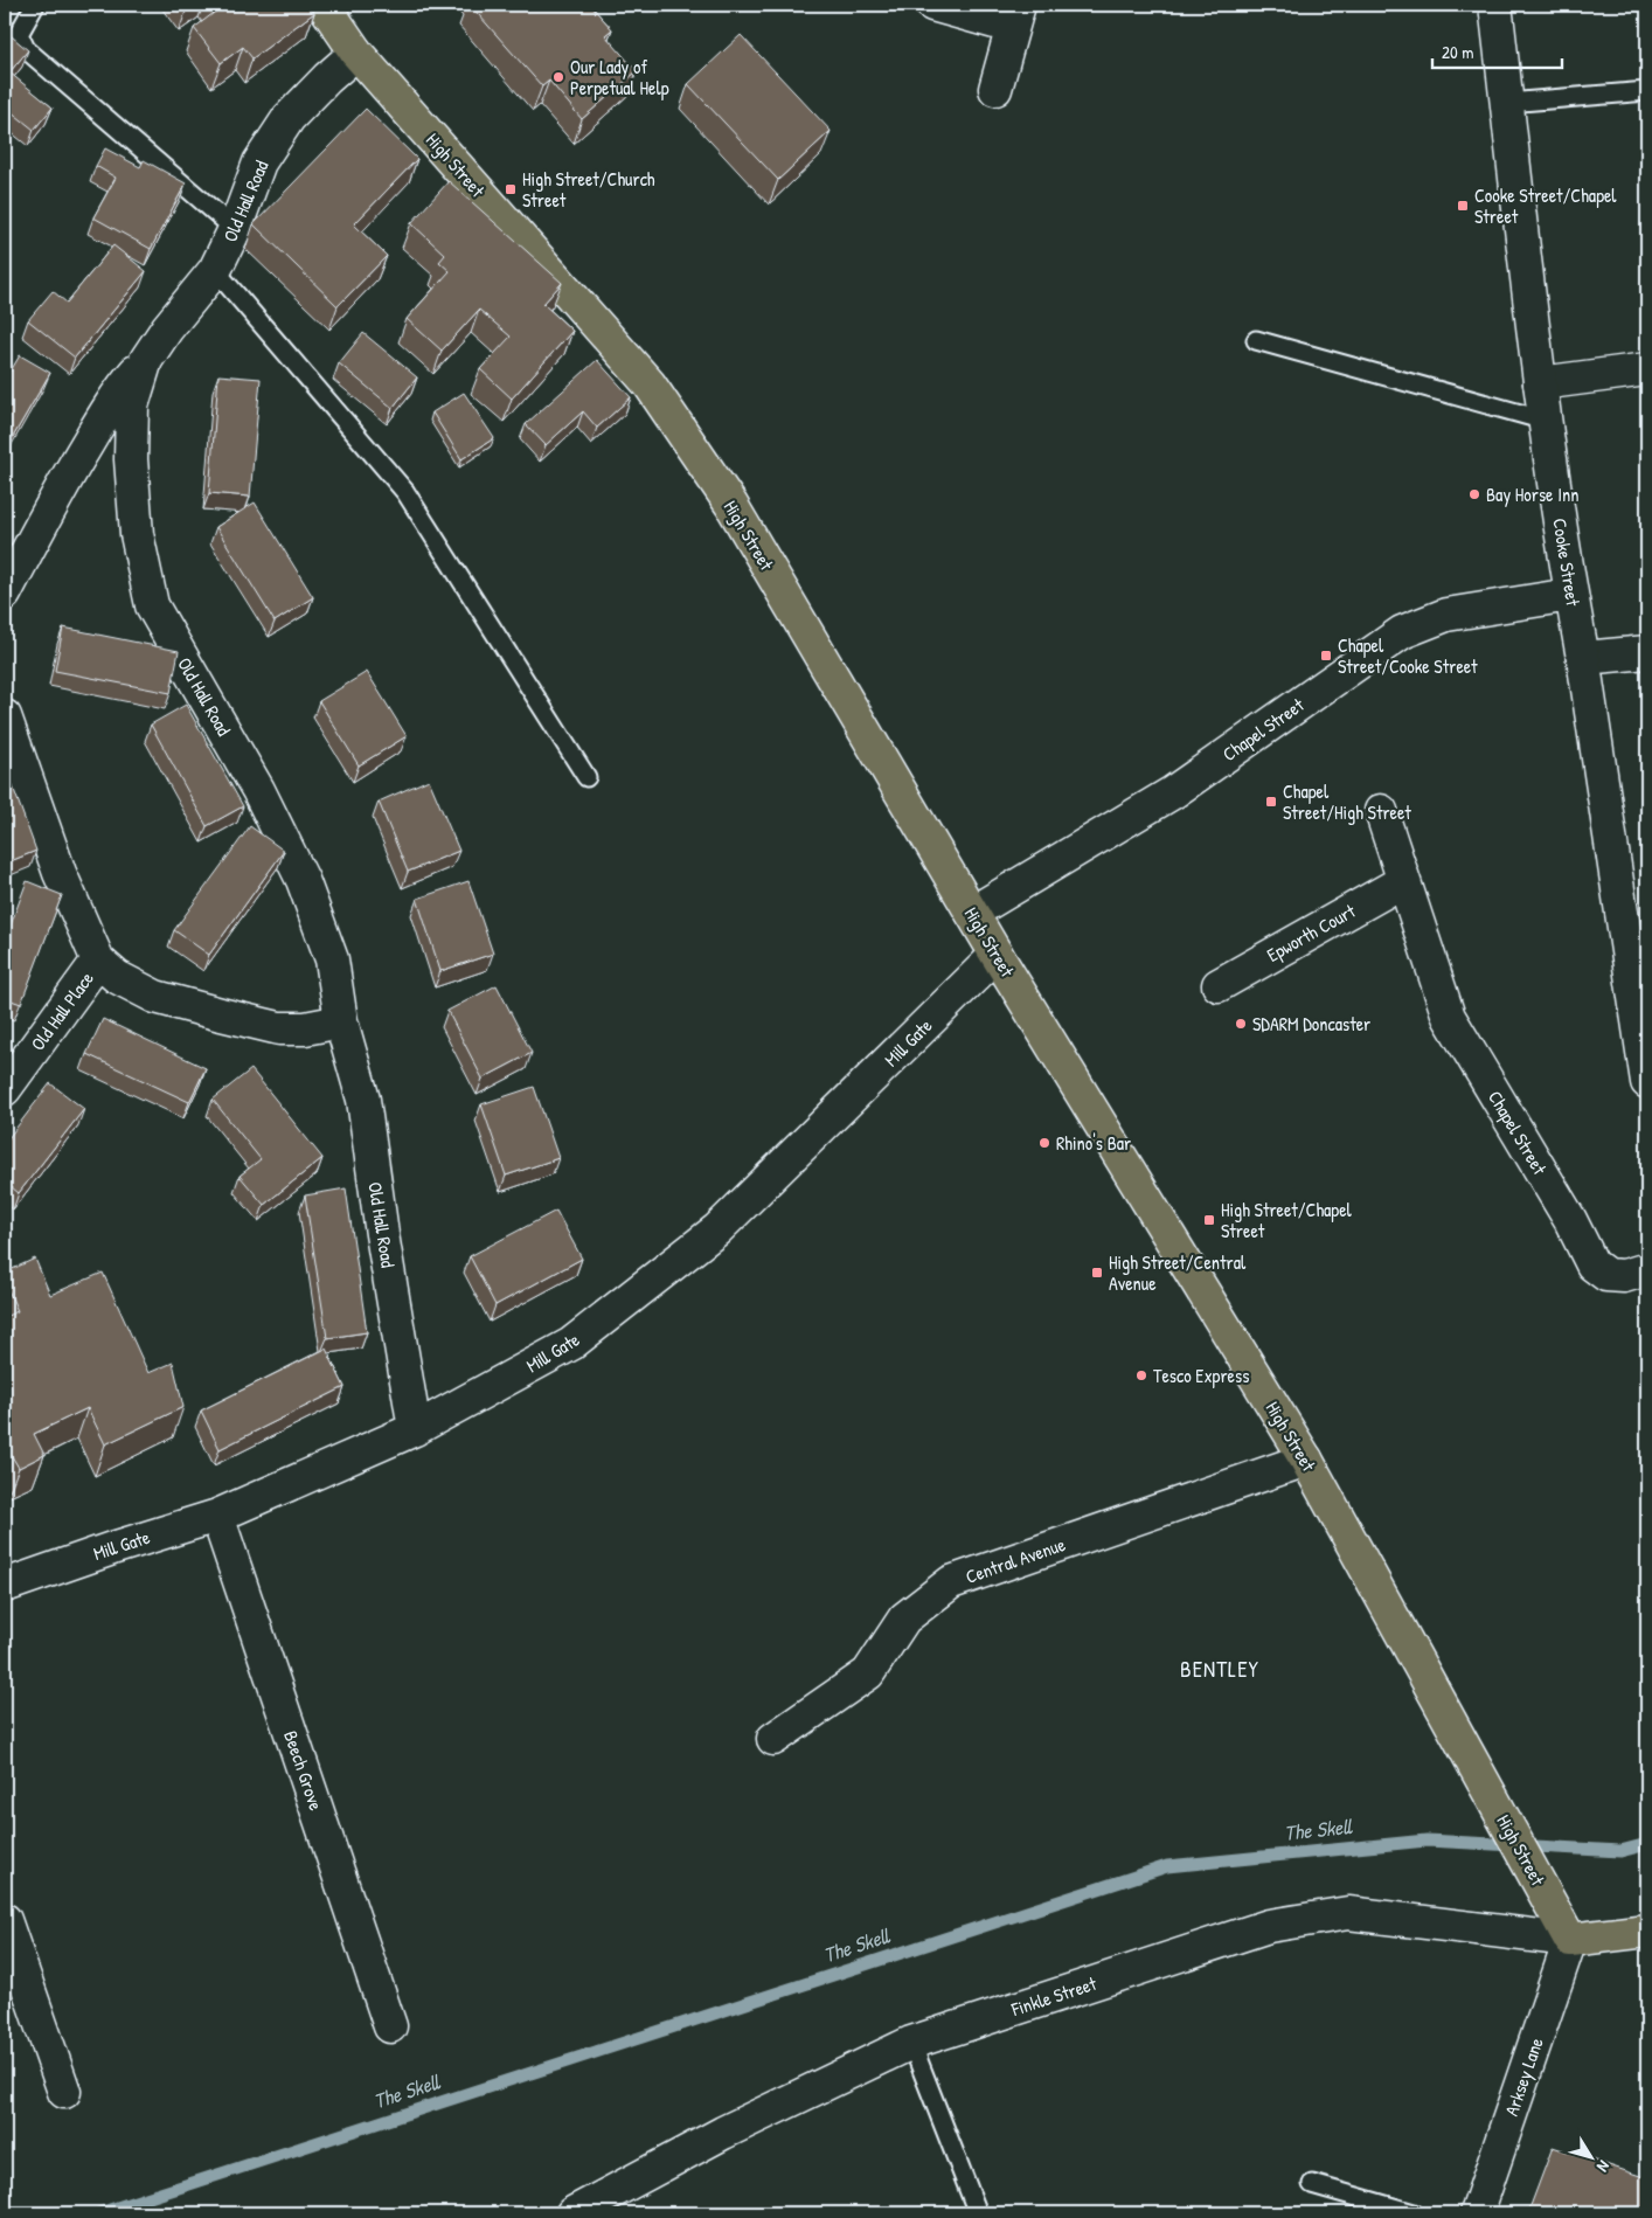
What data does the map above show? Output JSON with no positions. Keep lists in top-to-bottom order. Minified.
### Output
{"streets":{"highway":["High Street"],"street":["Old Hall Road","Cooke Street","Chapel Street","Epworth Court","Old Hall Place","Mill Gate","Central Avenue","Beech Grove","Finkle Street","Arksey Lane"]},"crossings":[["High Street","Old Hall Road"],["High Street","Chapel Street"],["High Street","Mill Gate"],["High Street","Central Avenue"],["High Street","Finkle Street"],["High Street","Arksey Lane"],["Old Hall Road","Mill Gate"],["Cooke Street","Chapel Street"],["Chapel Street","Epworth Court"],["Mill Gate","Beech Grove"],["Finkle Street","Arksey Lane"]],"districts":["BENTLEY"],"water":["The Skell"],"places":{"other":["Our Lady of Perpetual Help","Bay Horse Inn","SDARM Doncaster","Rhino's Bar","Tesco Express"],"transit":["High Street/Church Street","Cooke Street/Chapel Street","Chapel Street/Cooke Street","Chapel Street/High Street","High Street/Chapel Street","High Street/Central Avenue"]},"scale_bar":"20 m","north":"bottom right"}
